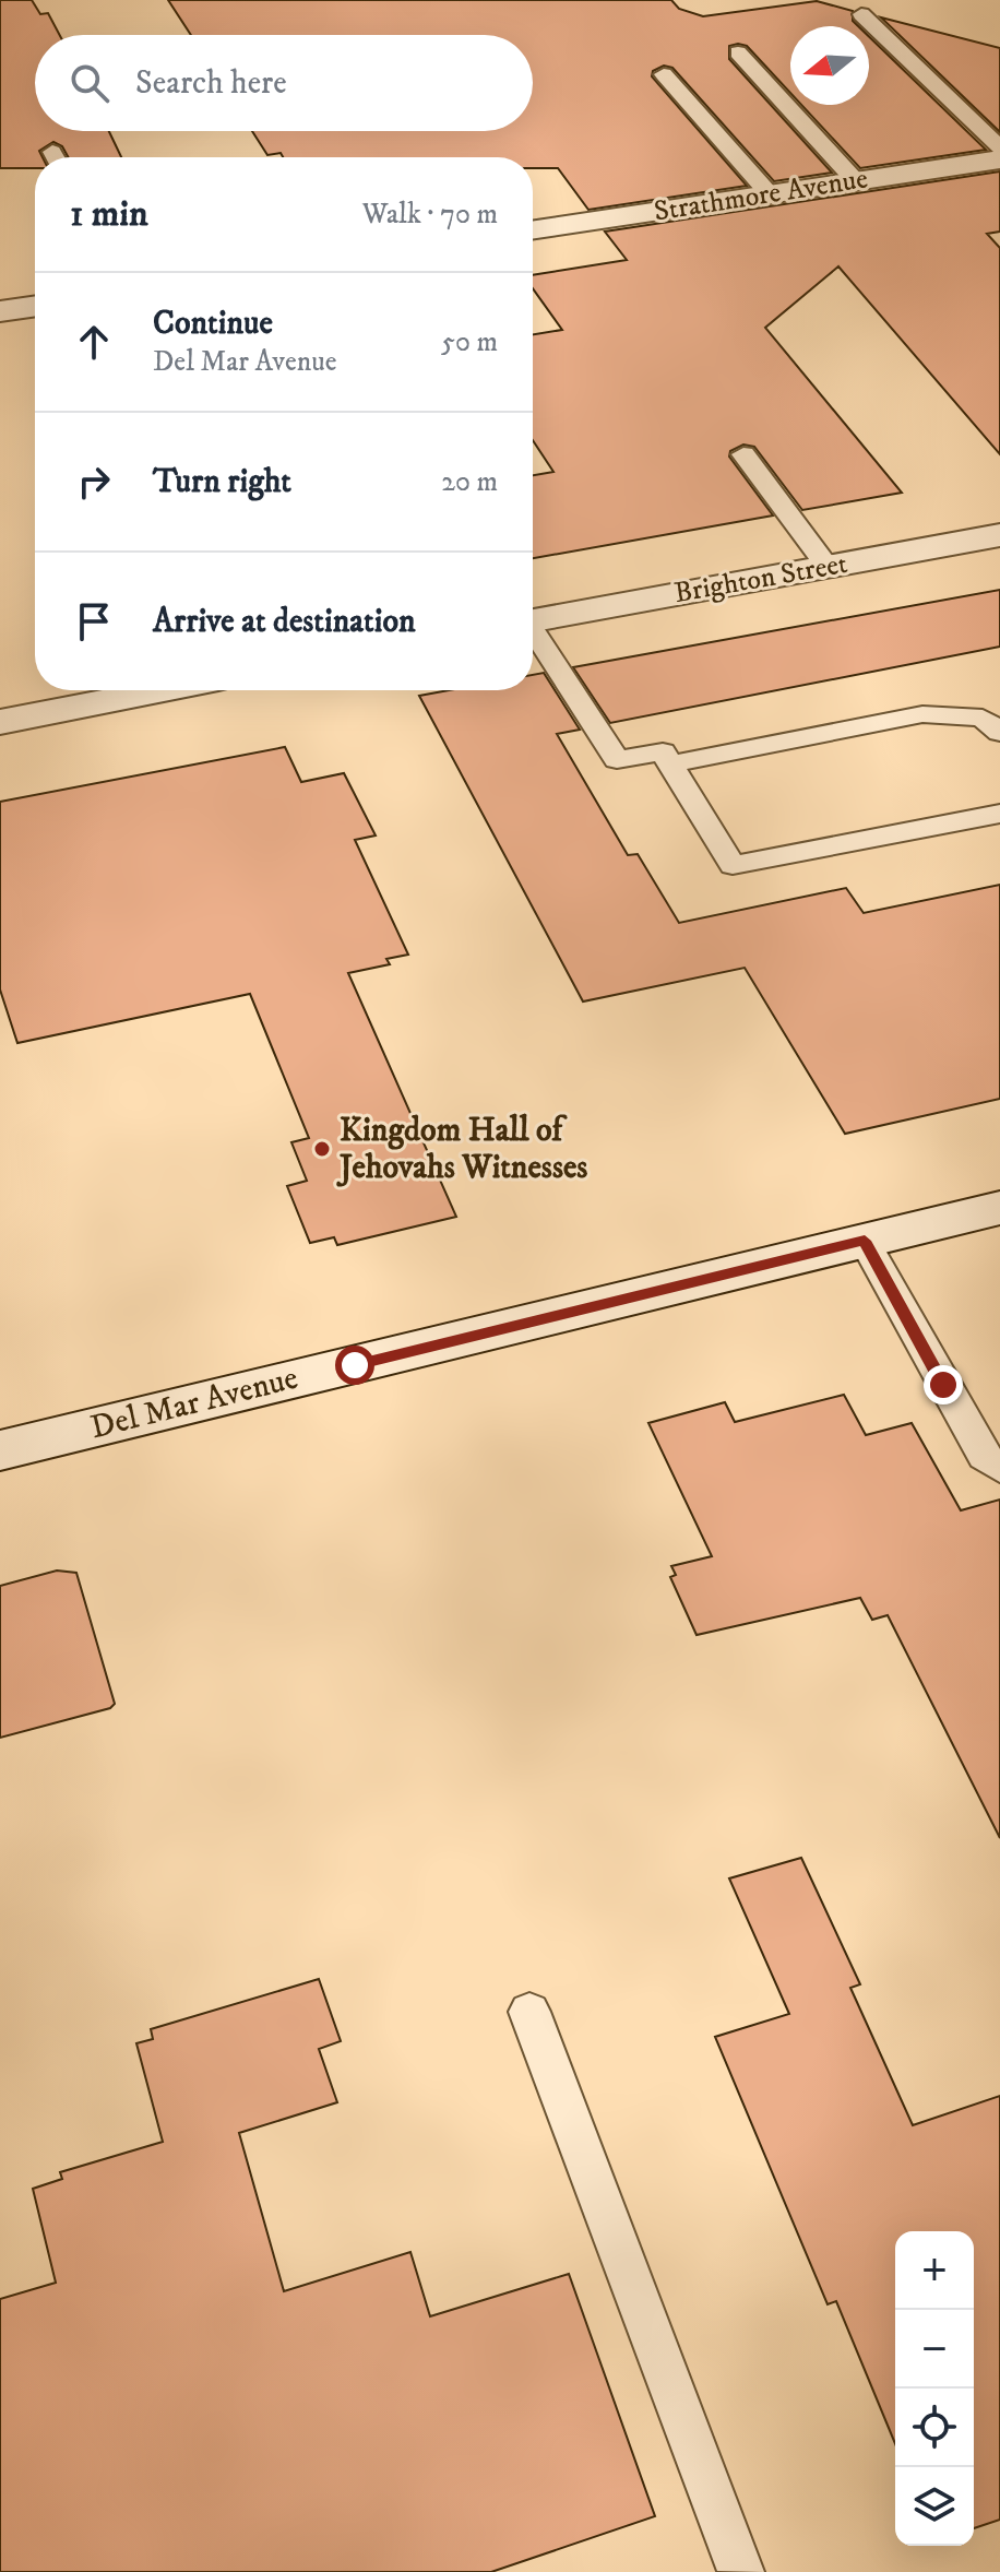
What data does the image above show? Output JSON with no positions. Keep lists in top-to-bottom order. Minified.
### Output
{"streets":{"street":["Strathmore Avenue","Brighton Street","Del Mar Avenue"]},"places":["Kingdom Hall of Jehovahs Witnesses"],"north":"left","page":{"search":"Search here","heading":["1 min","Walk · 70 m"],"list":[["Continue","Del Mar Avenue","50 m"],["Turn right","20 m"],"Arrive at destination"],"map_buttons":["+","−"]}}
